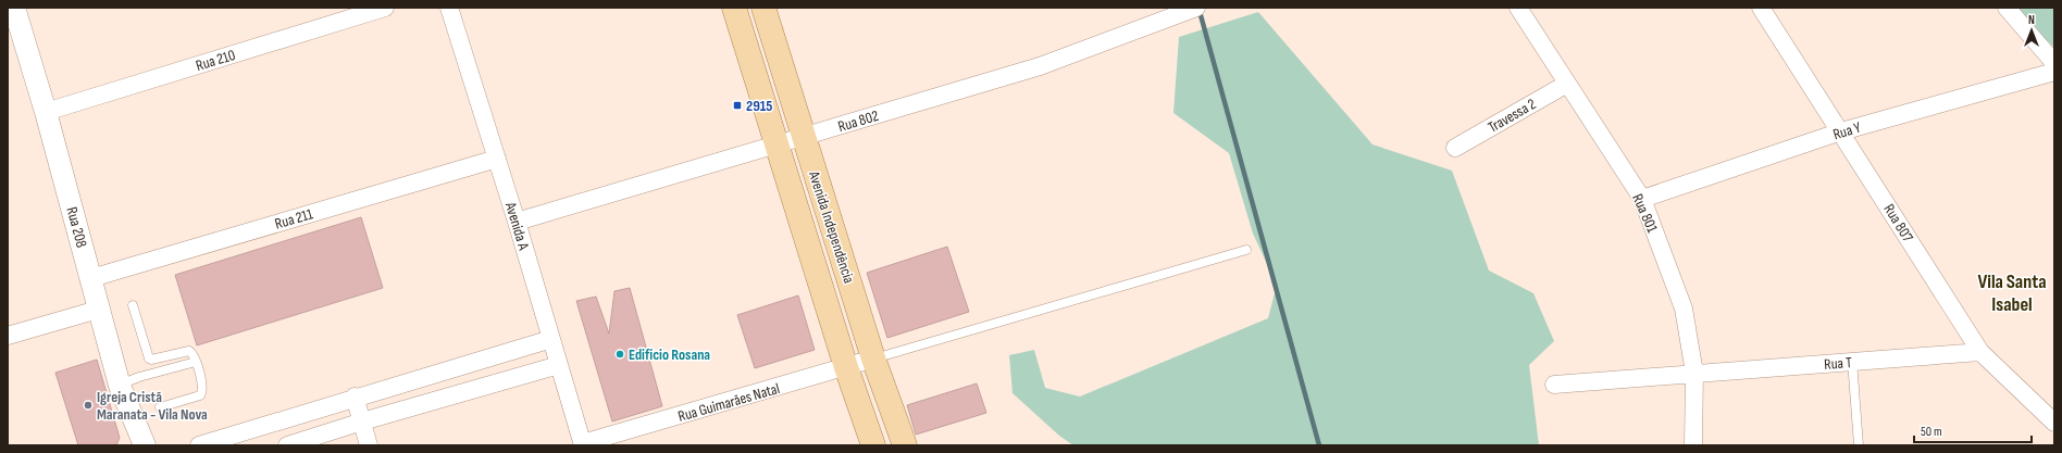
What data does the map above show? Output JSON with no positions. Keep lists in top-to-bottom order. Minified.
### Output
{"streets":{"main road":["Avenida Independência"],"street":["Rua 210","Travessa 2","Rua 802","Rua Y","Rua 801","Rua 211","Rua 807","Avenida A","Rua 208","Rua T","Rua Guimarães Natal"]},"crossings":[["Rua 210","Rua 208"],["Travessa 2","Rua 801"],["Rua 802","Avenida A"],["Rua 802","Avenida Independência"],["Rua Y","Rua 801"],["Rua Y","Rua 807"],["Rua 801","Rua T"],["Rua 211","Avenida A"],["Rua 211","Rua 208"],["Rua 807","Rua T"],["Avenida A","Rua Guimarães Natal"],["Avenida Independência","Rua Guimarães Natal"]],"districts":["Vila Santa Isabel"],"places":{"transit":["2915"],"other":["Edifício Rosana","Igreja Cristã Maranata - Vila Nova"]},"scale_bar":"50 m","north":"top"}
